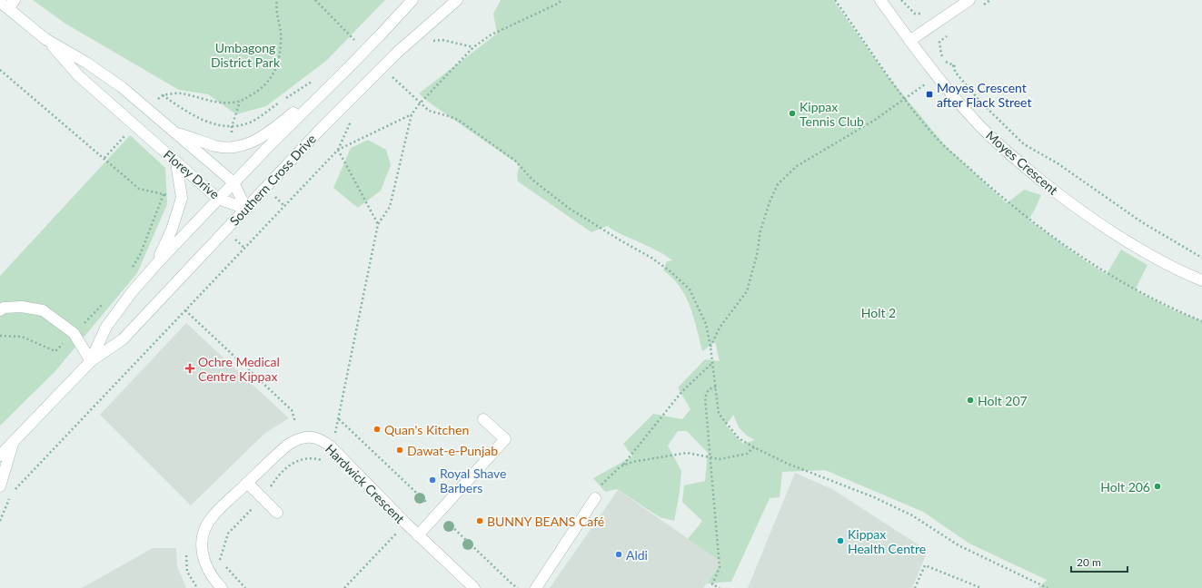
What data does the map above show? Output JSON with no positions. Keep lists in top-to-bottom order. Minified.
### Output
{"streets":{"main road":["Moyes Crescent","Florey Drive","Southern Cross Drive","Hardwick Crescent"]},"crossings":[["Florey Drive","Southern Cross Drive"]],"parks":["Umbagong District Park","Holt 2"],"places":{"transit":["Moyes Crescent after Flack Street"],"other":["Kippax Tennis Club","Holt 207","Quan's Kitchen","Dawat-e-Punjab","Royal Shave Barbers","Holt 206","BUNNY BEANS Café","Kippax Health Centre","Aldi"],"health":["Ochre Medical Centre Kippax"]},"scale_bar":"20 m"}
